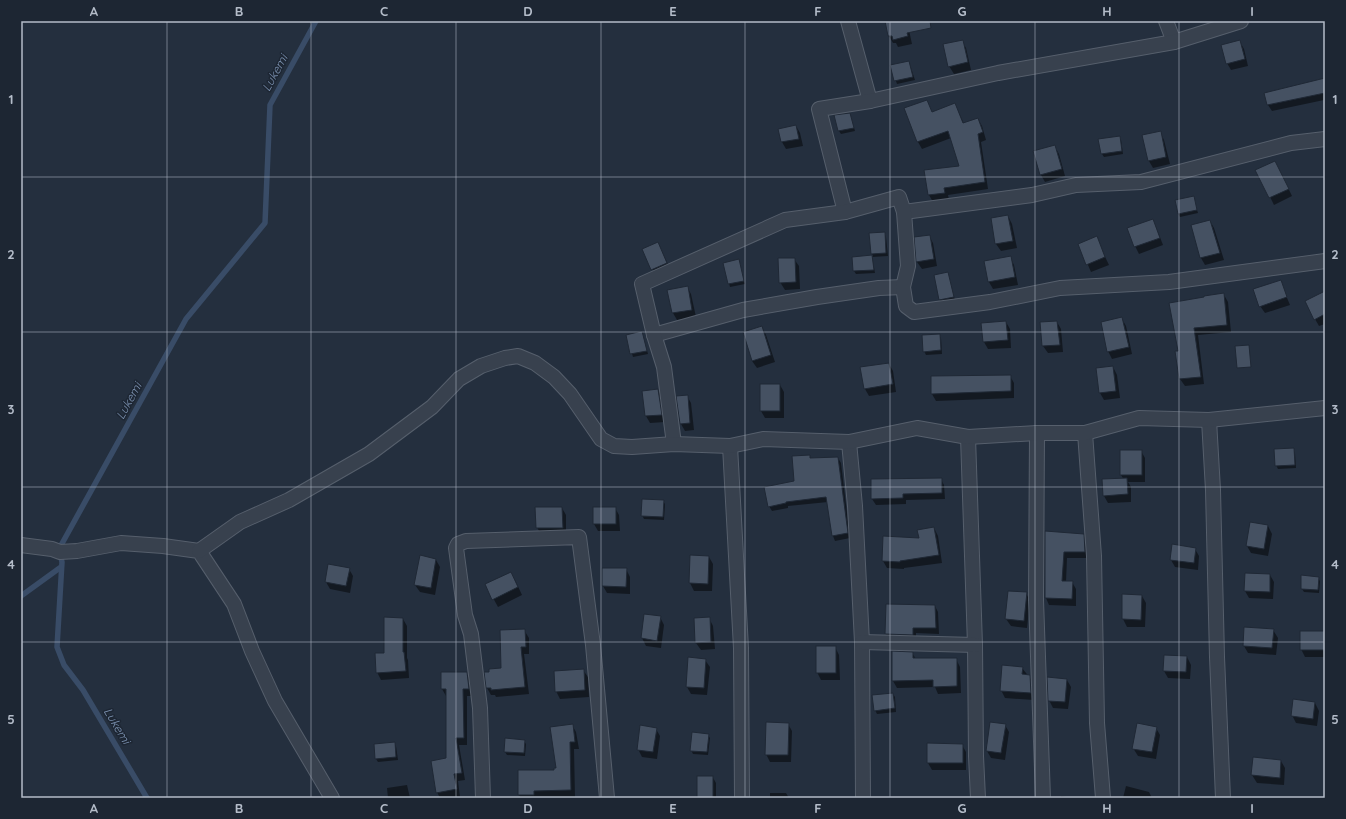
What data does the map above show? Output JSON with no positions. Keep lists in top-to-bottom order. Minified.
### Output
{"water":["Lukemi"],"grid":{"columns":["A","B","C","D","E","F","G","H","I"],"rows":["1","2","3","4","5"]}}
